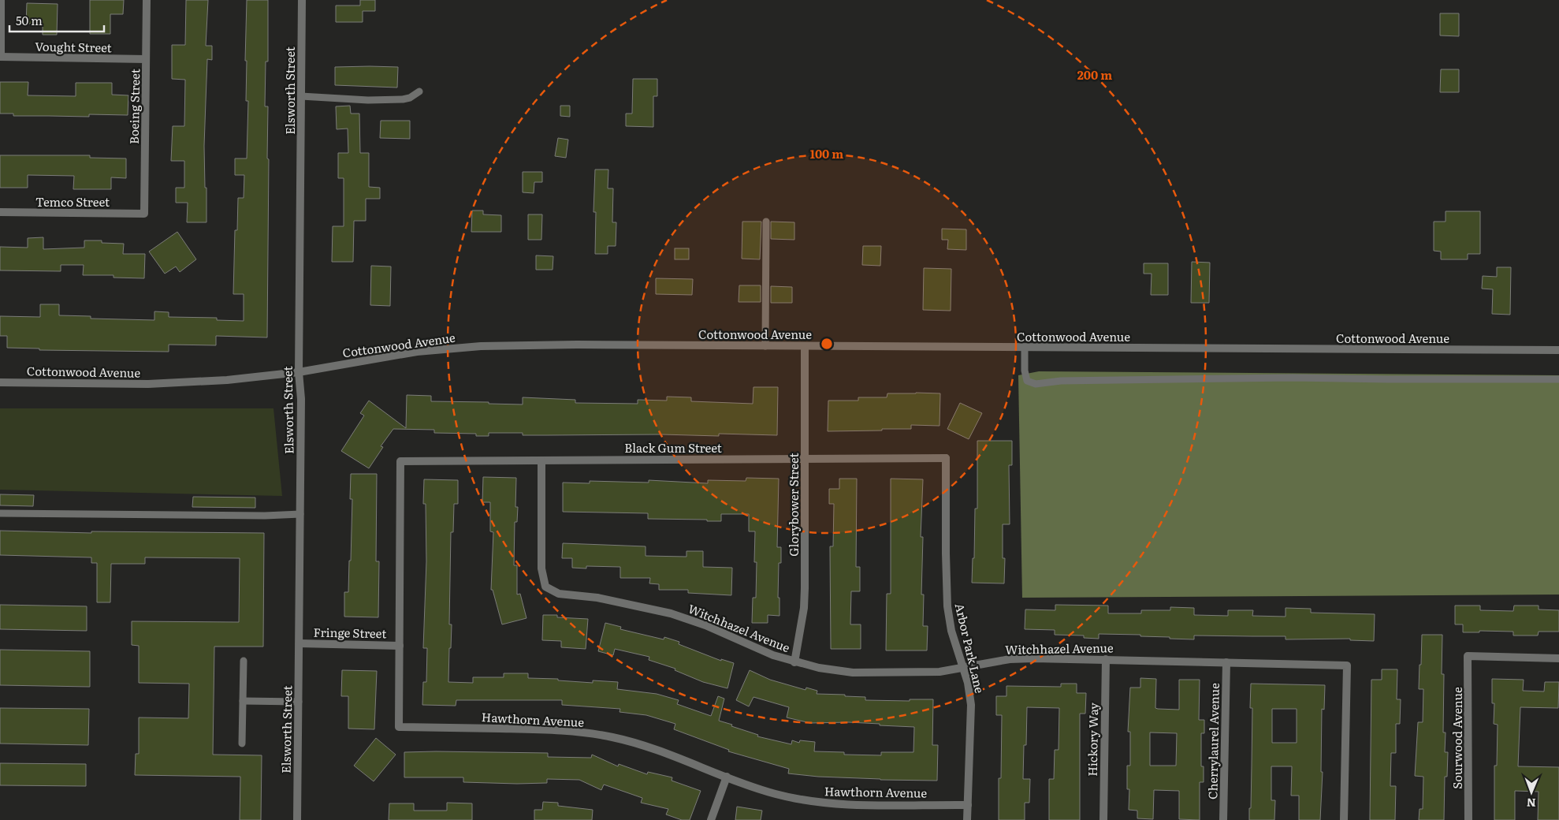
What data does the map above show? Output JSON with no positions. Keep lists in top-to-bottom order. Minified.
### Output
{"streets":{"street":["Vought Street","Elsworth Street","Boeing Street","Temco Street","Cottonwood Avenue","Black Gum Street","Glorybower Street","Witchhazel Avenue","Fringe Street","Arbor Park Lane","Hawthorn Avenue","Sourwood Avenue","Hickory Way","Cherrylaurel Avenue"]},"crossings":[["Vought Street","Boeing Street"],["Elsworth Street","Cottonwood Avenue"],["Elsworth Street","Fringe Street"],["Boeing Street","Temco Street"],["Cottonwood Avenue","Glorybower Street"],["Black Gum Street","Glorybower Street"],["Black Gum Street","Witchhazel Avenue"],["Black Gum Street","Arbor Park Lane"],["Black Gum Street","Hawthorn Avenue"],["Glorybower Street","Witchhazel Avenue"],["Witchhazel Avenue","Arbor Park Lane"],["Witchhazel Avenue","Hickory Way"],["Witchhazel Avenue","Cherrylaurel Avenue"],["Fringe Street","Hawthorn Avenue"],["Arbor Park Lane","Hawthorn Avenue"]],"scale_bar":"50 m","north":"bottom","rings":["200 m","100 m"]}
